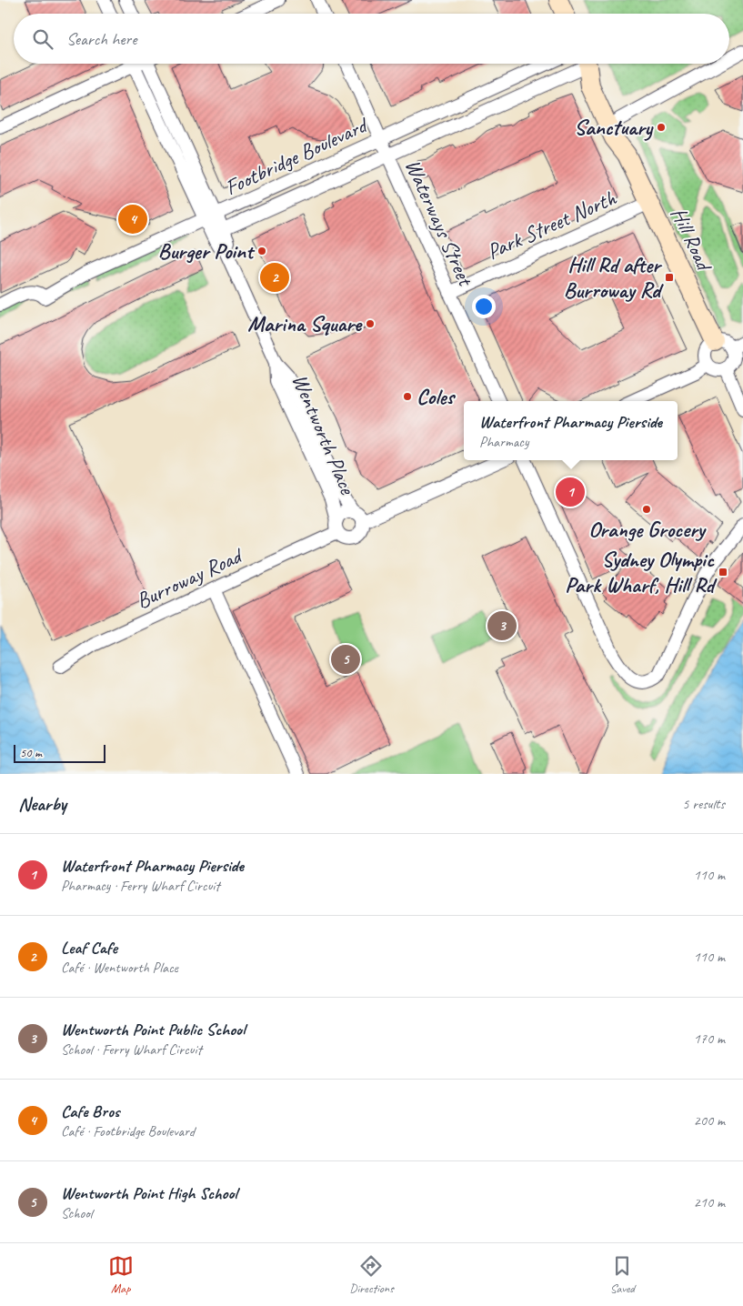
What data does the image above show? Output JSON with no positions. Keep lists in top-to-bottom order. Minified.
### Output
{"streets":{"street":["Footbridge Boulevard","Waterways Street","Park Street North","Hill Road","Wentworth Place","Burroway Road"]},"crossings":[["Footbridge Boulevard","Waterways Street"],["Footbridge Boulevard","Wentworth Place"],["Waterways Street","Park Street North"],["Park Street North","Hill Road"],["Wentworth Place","Burroway Road"]],"places":{"other":["Sanctuary","Burger Point","Marina Square","Coles","Orange Grocery"],"transit":["Hill Rd after Burroway Rd","Sydney Olympic Park Wharf, Hill Rd"]},"scale_bar":"50 m","page":{"search":"Search here","pins":["4","2","1","3","5"],"popup":["Waterfront Pharmacy Pierside","Pharmacy"],"scale":"50 m","heading":["Nearby","5 results"],"list":[{"mark":"1","name":"Waterfront Pharmacy Pierside","note":"Pharmacy · Ferry Wharf Circuit","value":"110 m"},{"mark":"2","name":"Leaf Cafe","note":"Café · Wentworth Place","value":"110 m"},{"mark":"3","name":"Wentworth Point Public School","note":"School · Ferry Wharf Circuit","value":"170 m"},{"mark":"4","name":"Cafe Bros","note":"Café · Footbridge Boulevard","value":"200 m"},{"mark":"5","name":"Wentworth Point High School","note":"School","value":"210 m"}],"nav":["Map","Directions","Saved"]}}
